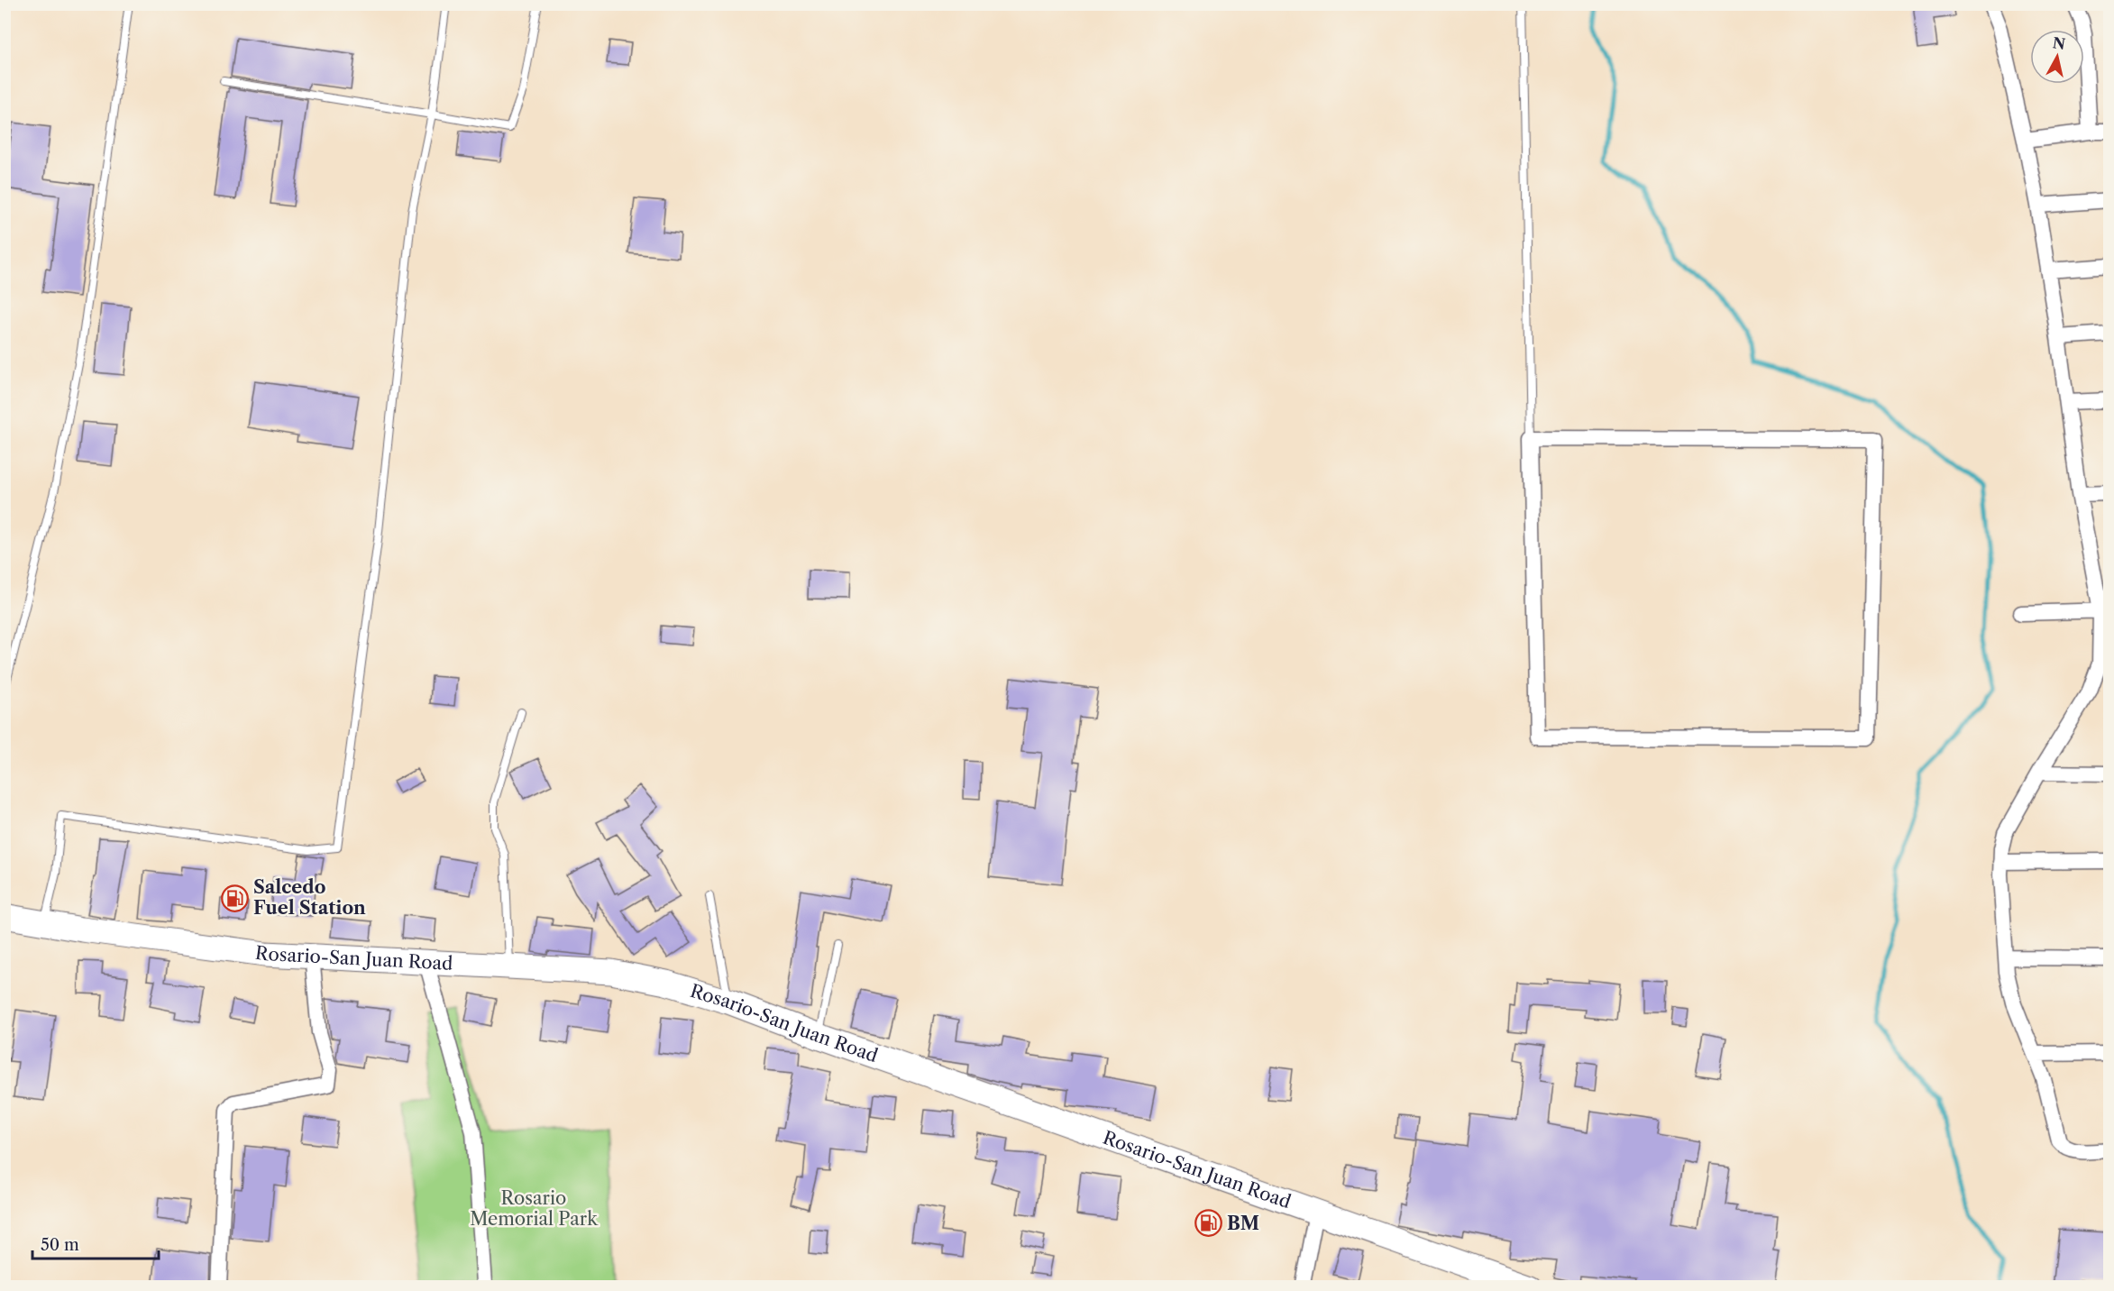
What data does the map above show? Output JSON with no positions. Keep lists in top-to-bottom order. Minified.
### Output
{"streets":{"main road":["Rosario-San Juan Road"]},"parks":["Rosario Memorial Park"],"places":{"fuel station":["Salcedo Fuel Station","BM"]},"scale_bar":"50 m","north":"top"}
